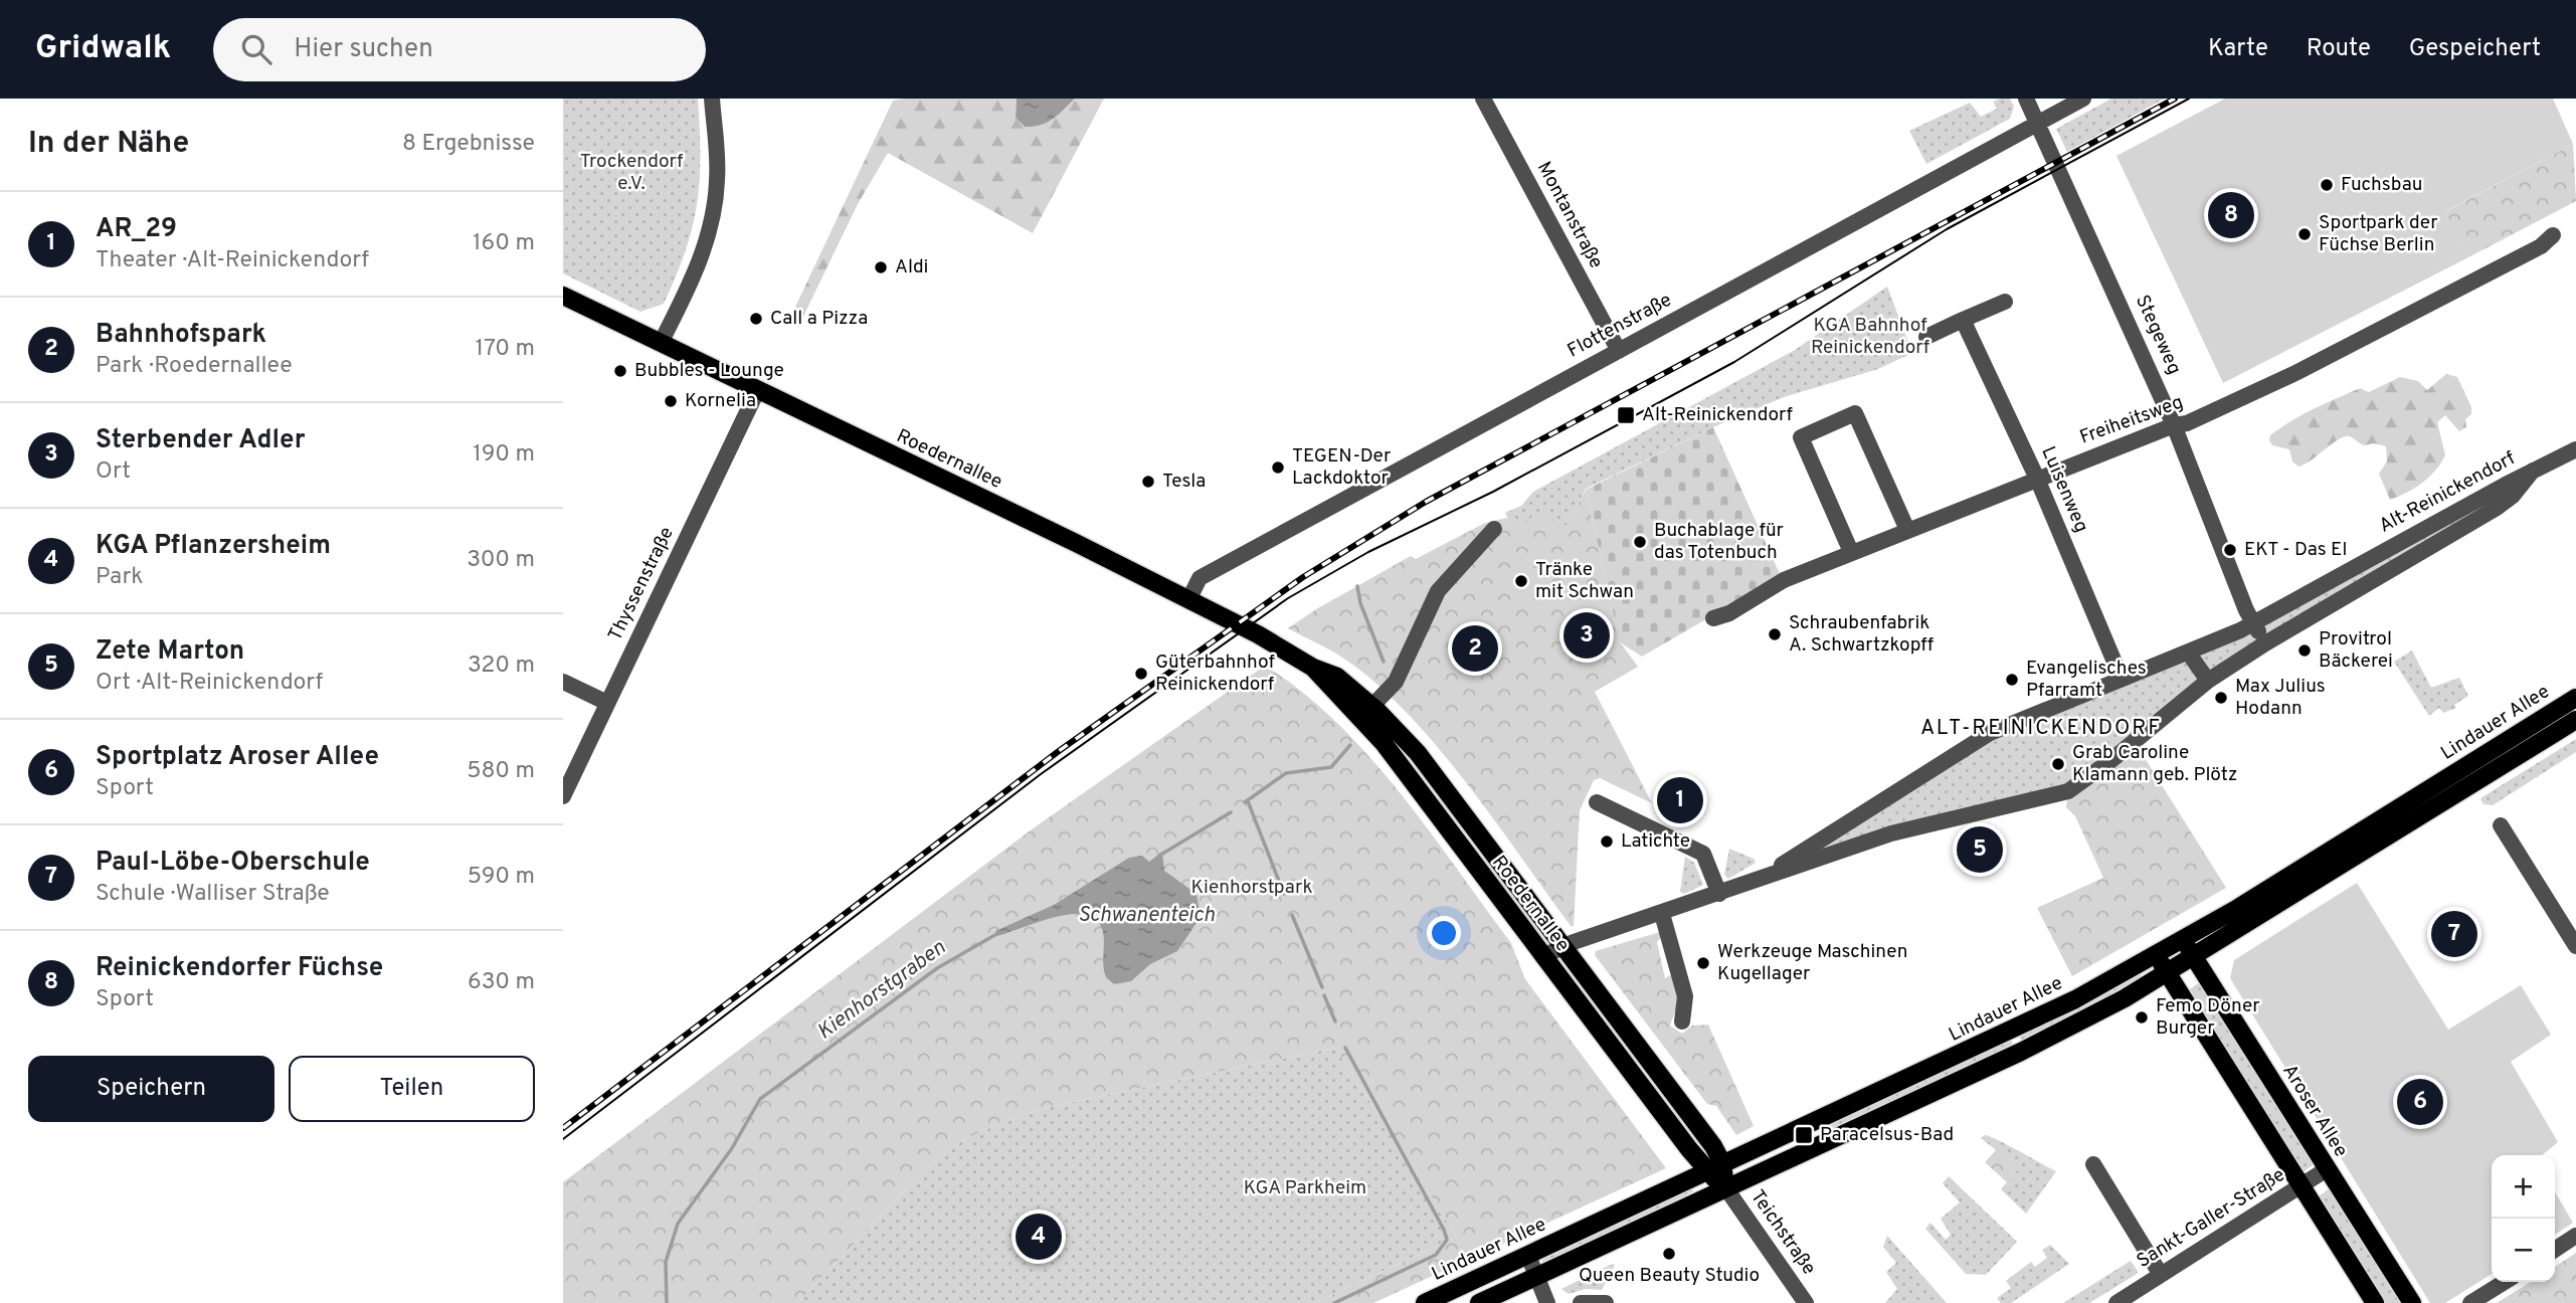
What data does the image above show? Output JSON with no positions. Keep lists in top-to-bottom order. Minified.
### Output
{"streets":{"main road":["Roedernallee","Lindauer Allee","Aroser Allee"],"street":["Montanstraße","Flottenstraße","Stegeweg","Freiheitsweg","Luisenweg","Alt-Reinickendorf","Thyssenstraße","Sankt-Galler-Straße","Teichstraße"]},"crossings":[["Montanstraße","Flottenstraße"],["Flottenstraße","Stegeweg"],["Flottenstraße","Roedernallee"],["Stegeweg","Freiheitsweg"],["Stegeweg","Alt-Reinickendorf"],["Freiheitsweg","Luisenweg"],["Roedernallee","Alt-Reinickendorf"],["Roedernallee","Thyssenstraße"],["Roedernallee","Lindauer Allee"],["Luisenweg","Alt-Reinickendorf"],["Lindauer Allee","Aroser Allee"],["Lindauer Allee","Teichstraße"],["Aroser Allee","Sankt-Galler-Straße"]],"districts":["ALT-REINICKENDORF"],"water":["Schwanenteich","Kienhorstgraben"],"parks":["Trockendorf e.V.","KGA Bahnhof Reinickendorf","Kienhorstpark","KGA Parkheim"],"places":{"other":["Fuchsbau","Sportpark der Füchse Berlin","Aldi","Call a Pizza","Bubbles - Lounge","Kornelia","TEGEN-Der Lackdoktor","Tesla","Buchablage für das Totenbuch","EKT - Das EI","Tränke mit Schwan","Schraubenfabrik A. Schwartzkopff","Provitrol Bäckerei","Güterbahnhof Reinickendorf","Evangelisches Pfarramt","Max Julius Hodann","Grab Caroline Klamann geb. Plötz","Latichte","Werkzeuge Maschinen Kugellager","Femo Döner Burger","Queen Beauty Studio"],"transit":["Alt-Reinickendorf","Paracelsus-Bad"]},"page":{"header":"Gridwalk","search":"Hier suchen","nav":["Karte","Route","Gespeichert"],"heading":["In der Nähe","8 Ergebnisse"],"pins":["8","3","2","1","5","7","6","4"],"list":[{"mark":"1","name":"AR_29","note":"Theater · Alt-Reinickendorf","value":"160 m"},{"mark":"2","name":"Bahnhofspark","note":"Park · Roedernallee","value":"170 m"},{"mark":"3","name":"Sterbender Adler","note":"Ort","value":"190 m"},{"mark":"4","name":"KGA Pflanzersheim","note":"Park","value":"300 m"},{"mark":"5","name":"Zete Marton","note":"Ort · Alt-Reinickendorf","value":"320 m"},{"mark":"6","name":"Sportplatz Aroser Allee","note":"Sport","value":"580 m"},{"mark":"7","name":"Paul-Löbe-Oberschule","note":"Schule · Walliser Straße","value":"590 m"},{"mark":"8","name":"Reinickendorfer Füchse","note":"Sport","value":"630 m"}],"buttons":["Speichern","Teilen"],"map_buttons":["+","−"]}}
